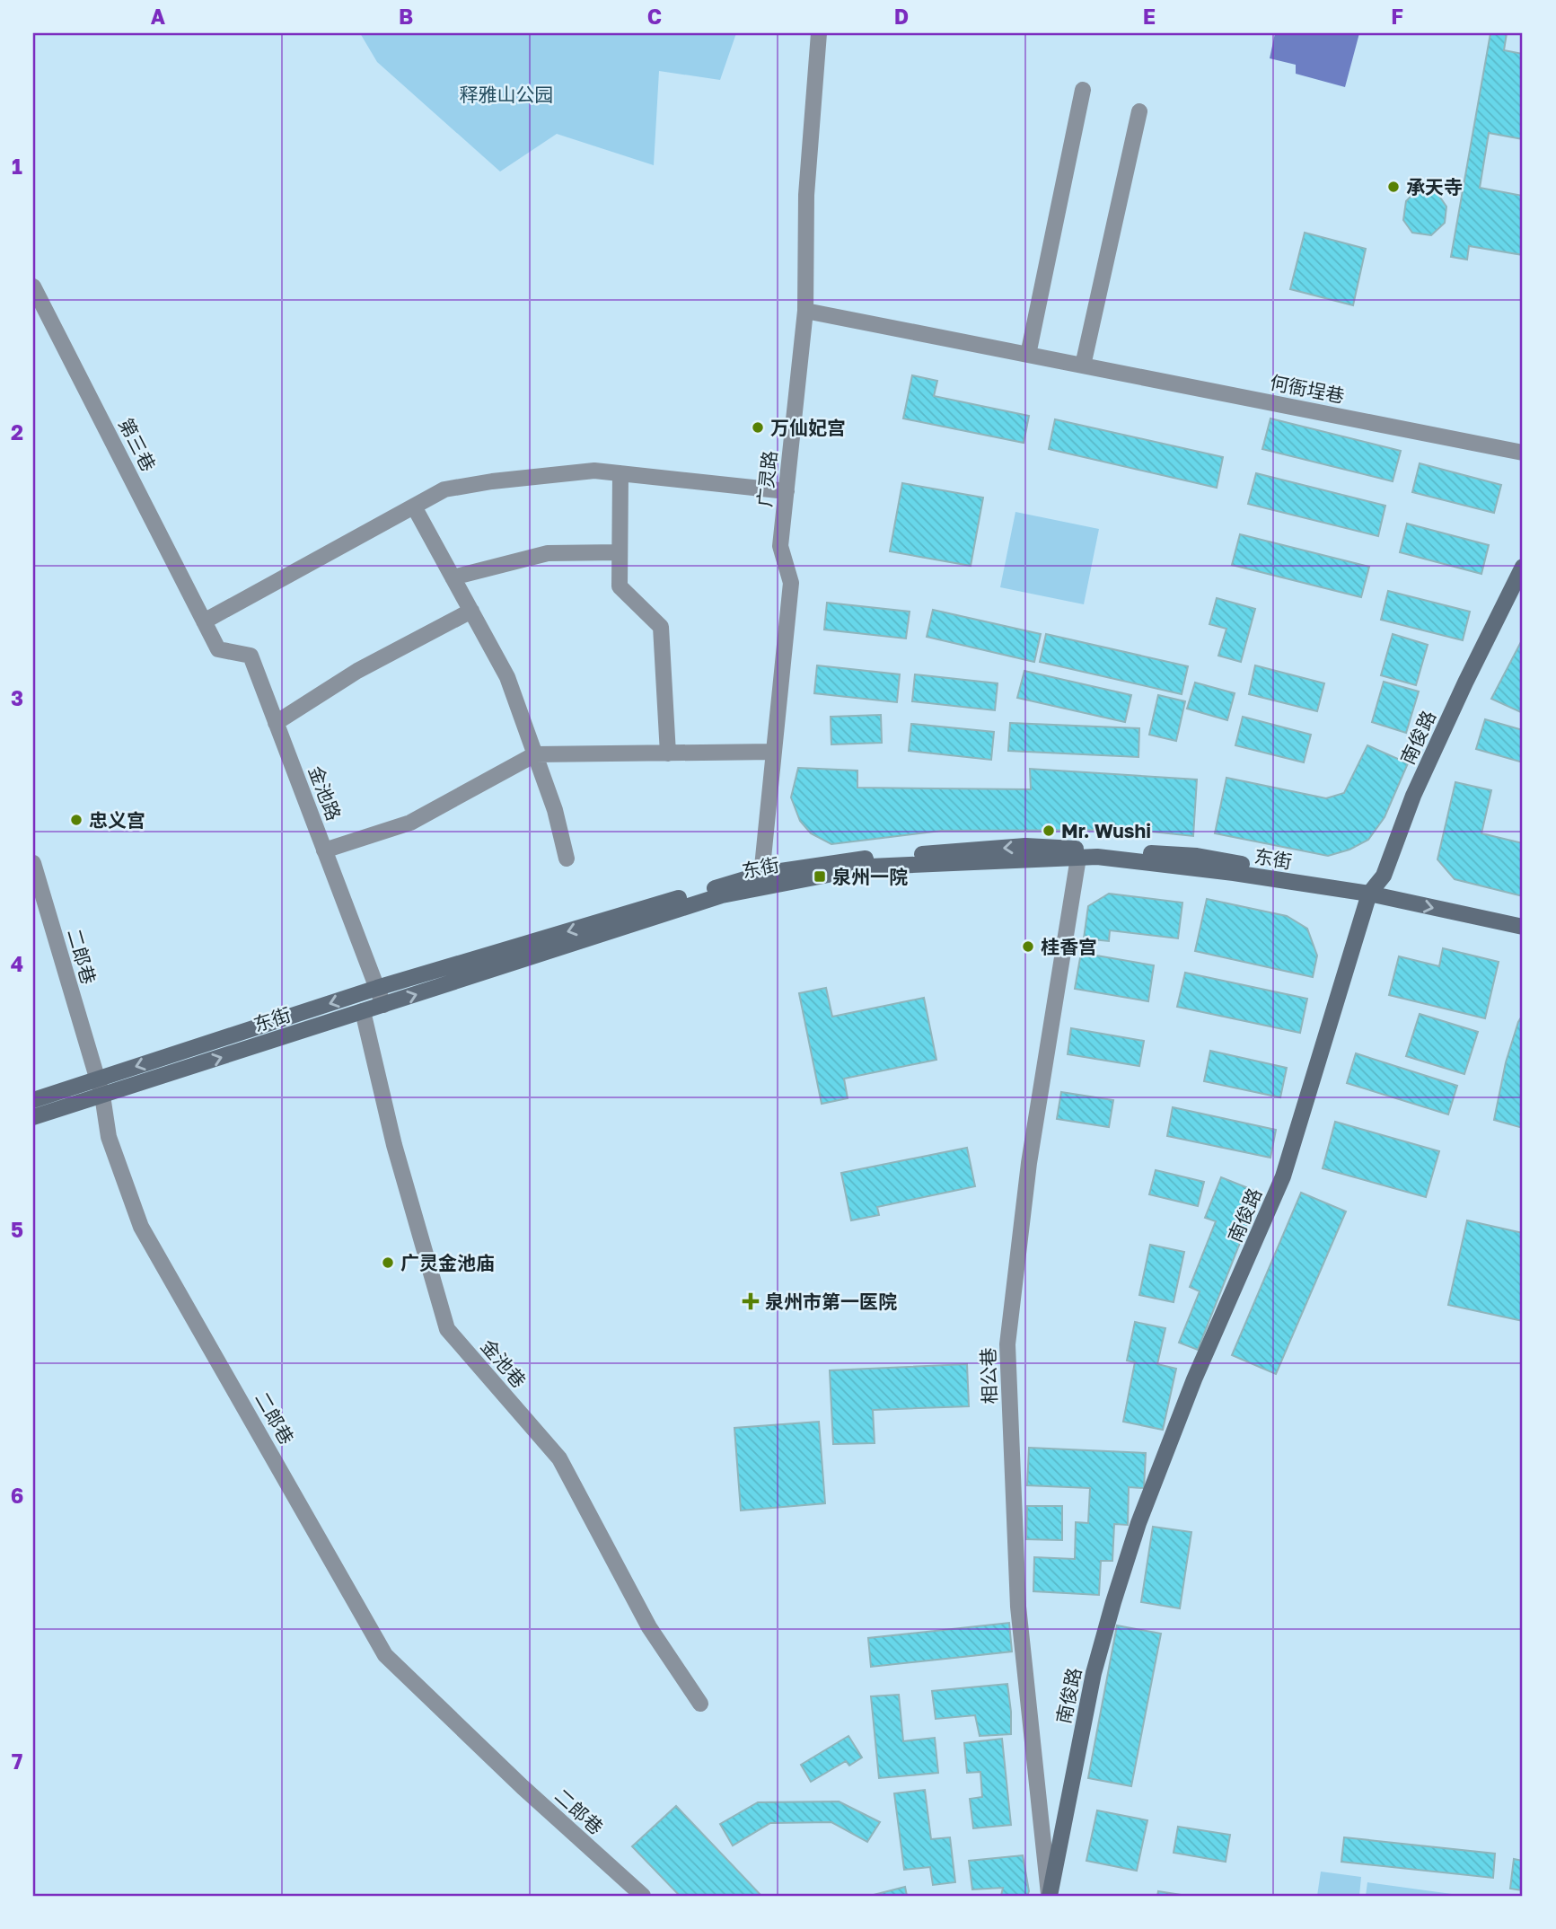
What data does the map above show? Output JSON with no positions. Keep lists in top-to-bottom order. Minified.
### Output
{"streets":{"main road":["南俊路","东街"],"street":["何衙埕巷","第三巷","广灵路","金池路","二郎巷","金池巷","相公巷"]},"crossings":[["何衙埕巷","广灵路"],["第三巷","金池路"],["广灵路","东街"],["南俊路","东街"],["南俊路","相公巷"],["金池路","东街"],["东街","二郎巷"],["东街","金池巷"],["东街","相公巷"]],"parks":["释雅山公园"],"places":{"other":["承天寺","万仙妃宫","忠义宫","Mr. Wushi","桂香宫","广灵金池庙"],"transit":["泉州一院"],"health":["泉州市第一医院"]},"grid":{"columns":["A","B","C","D","E","F"],"rows":["1","2","3","4","5","6","7"]}}
